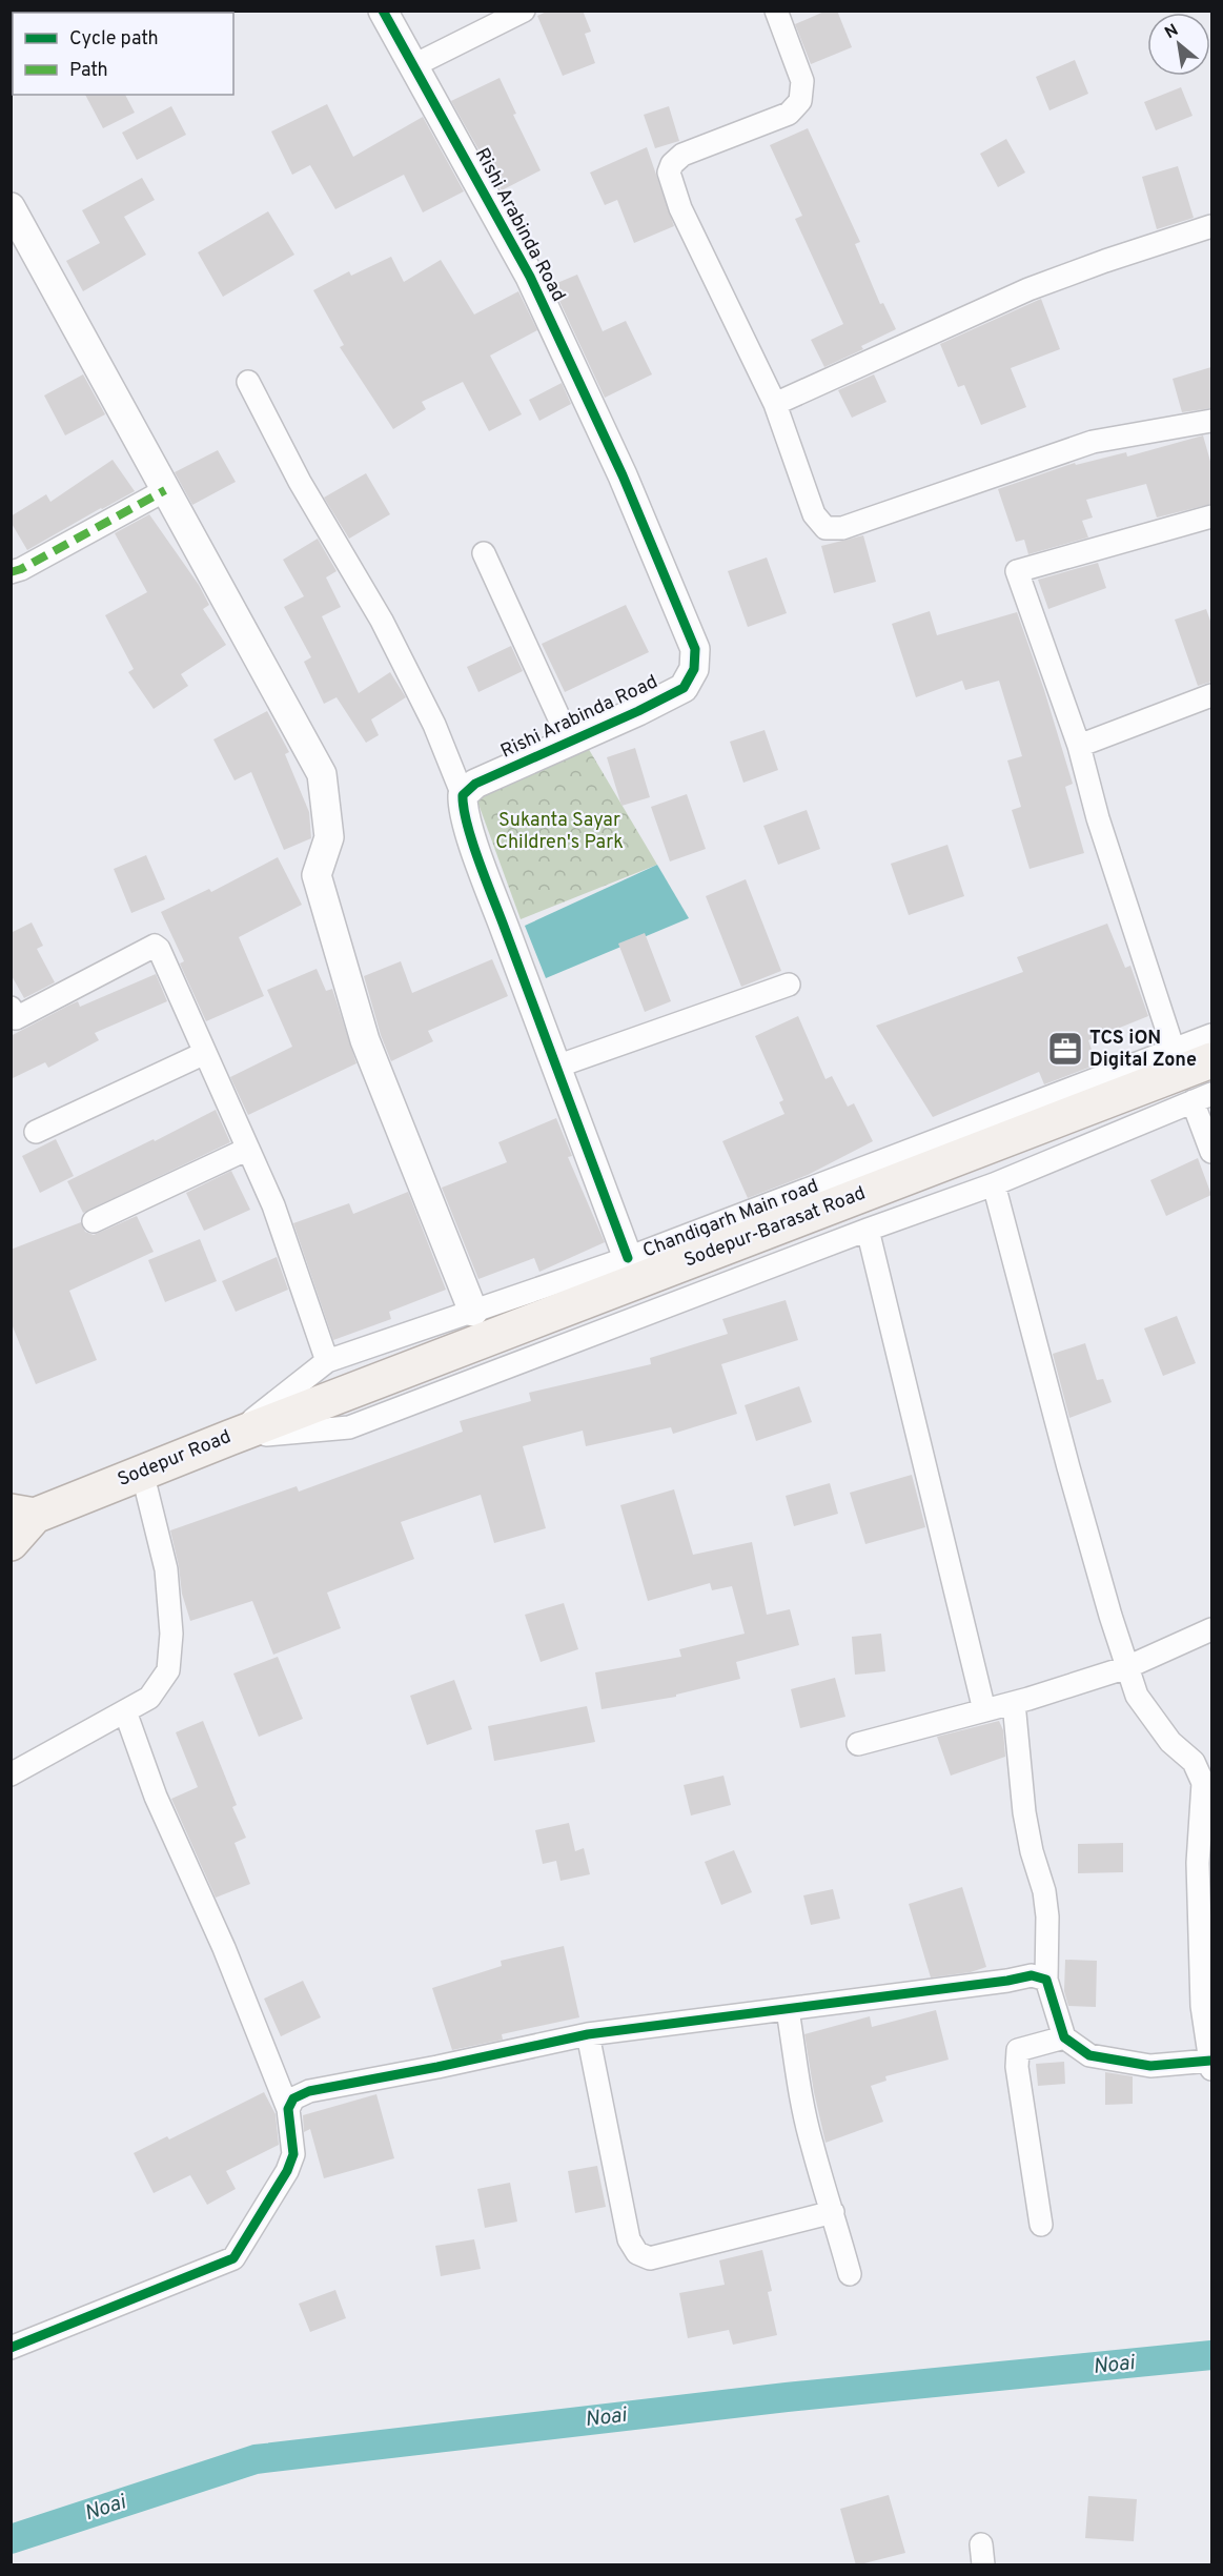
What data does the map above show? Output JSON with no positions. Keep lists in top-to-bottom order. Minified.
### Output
{"streets":{"main road":["Sodepur-Barasat Road","Sodepur Road"],"street":["Rishi Arabinda Road","Chandigarh Main road"]},"crossings":[["Chandigarh Main road","Sodepur Road"],["Sodepur-Barasat Road","Sodepur Road"]],"water":["Noai"],"parks":["Sukanta Sayar Children's Park"],"places":{"office":["TCS iON Digital Zone"]},"legend":["Cycle path","Path"],"north":"top left"}
